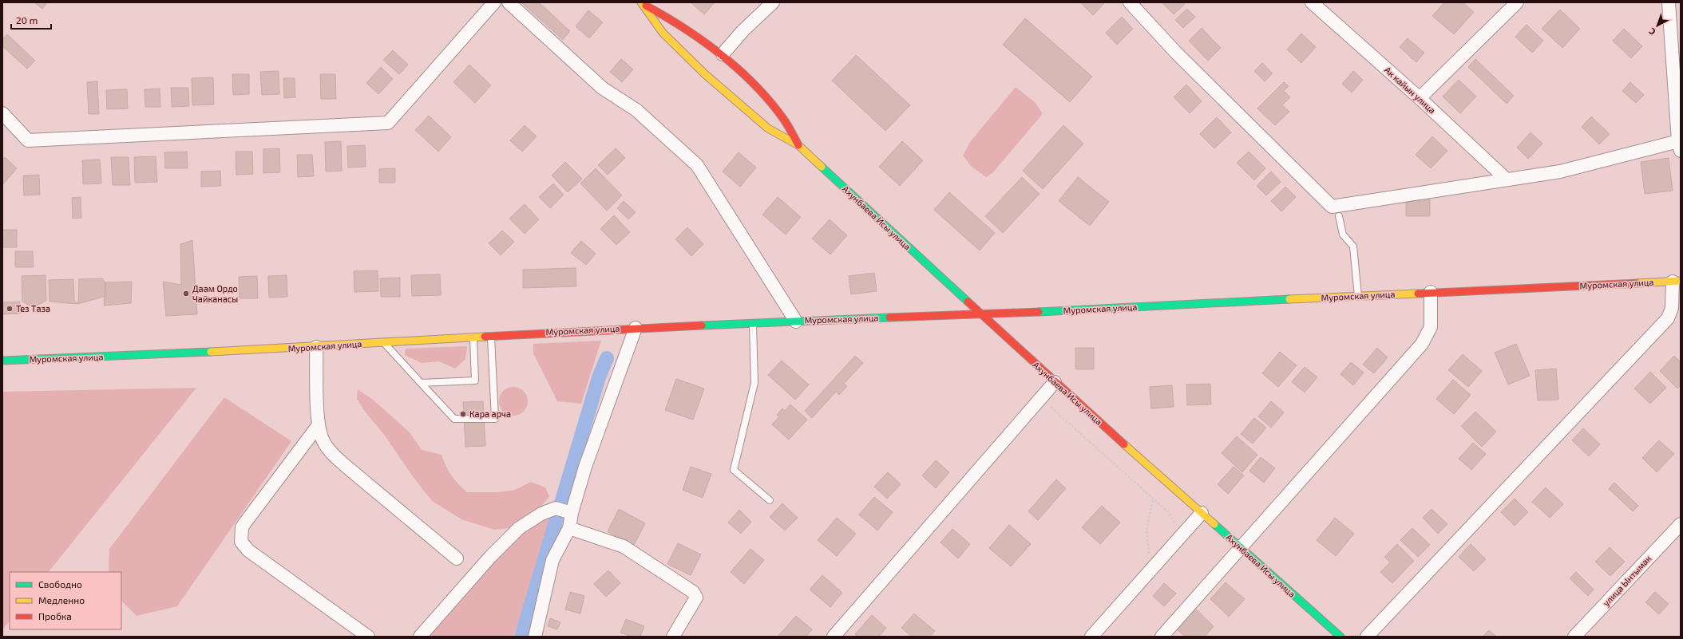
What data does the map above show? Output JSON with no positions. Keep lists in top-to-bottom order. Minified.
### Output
{"streets":{"main road":["Ахунбаева Исы улица","Муромская улица"],"street":["Ак кайын улица","улица Ынтымак"]},"crossings":[["Ахунбаева Исы улица","Муромская улица"]],"places":["Даам Ордо Чайканасы","Тез Таза","Кара арча"],"legend":["Свободно","Медленно","Пробка"],"scale_bar":"20 m","north":"bottom left"}
